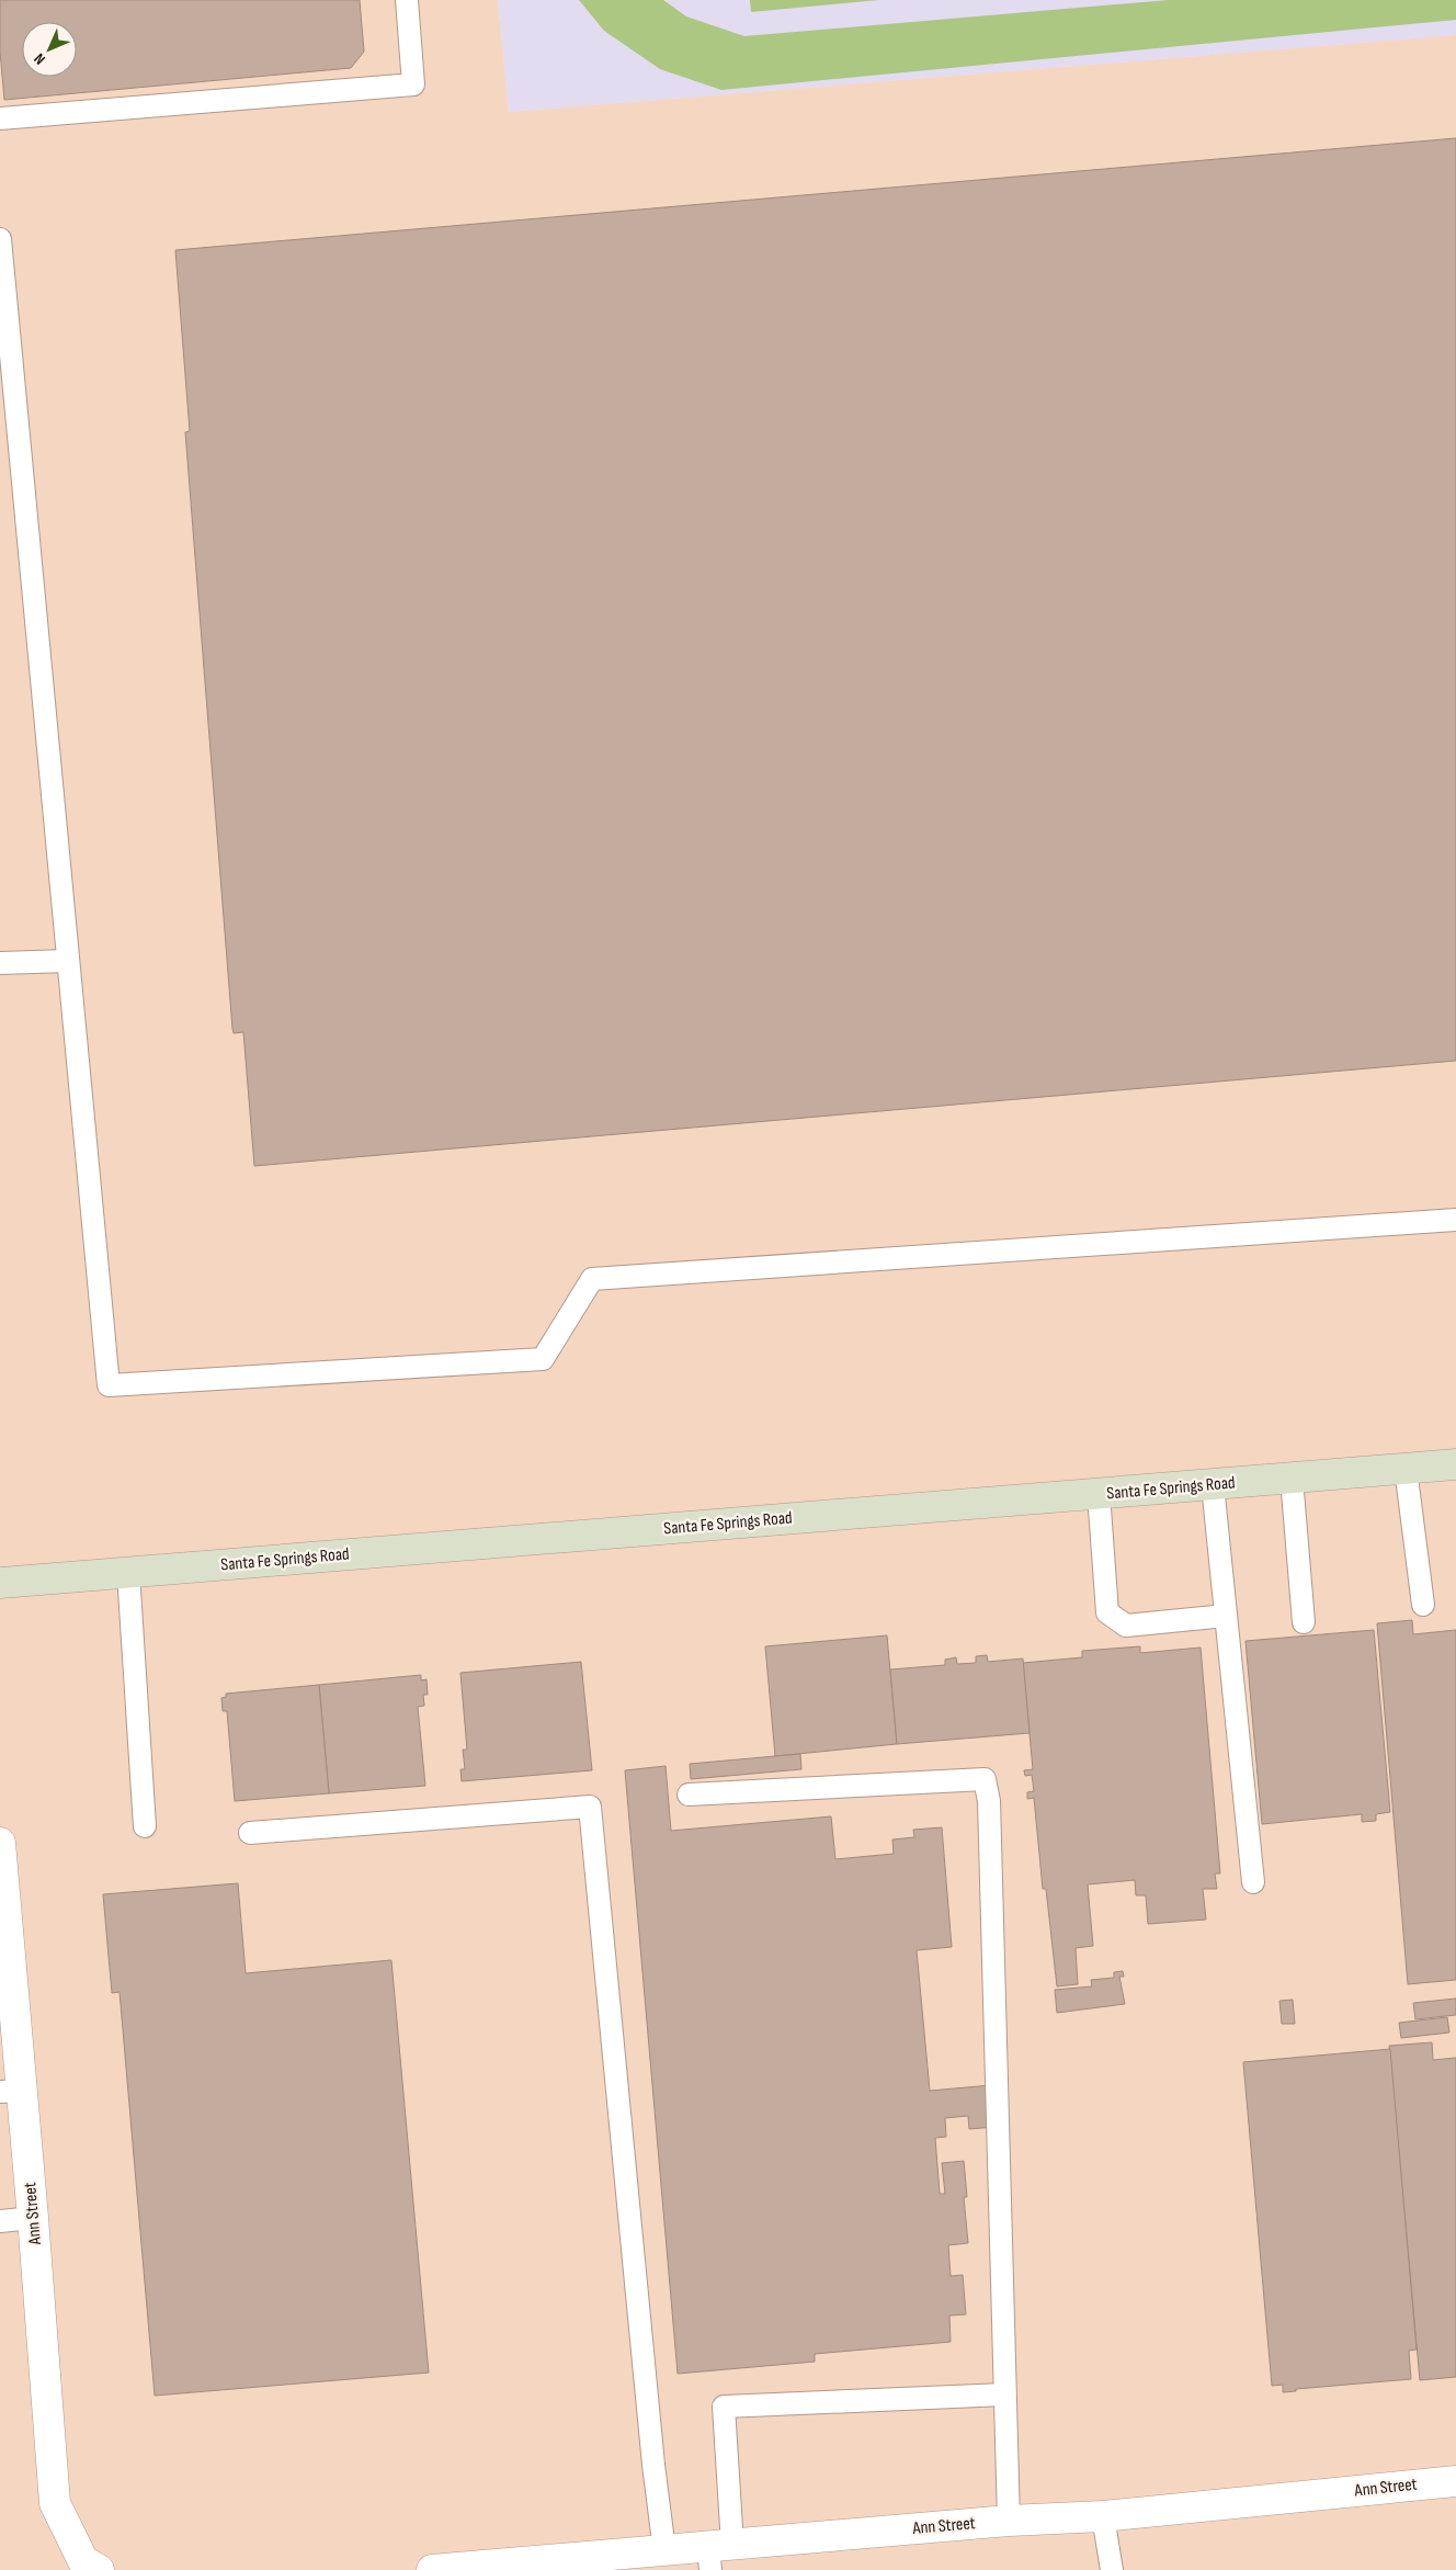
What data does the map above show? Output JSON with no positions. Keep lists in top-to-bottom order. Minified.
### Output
{"streets":{"main road":["Santa Fe Springs Road"],"street":["Ann Street"]},"north":"bottom left"}
